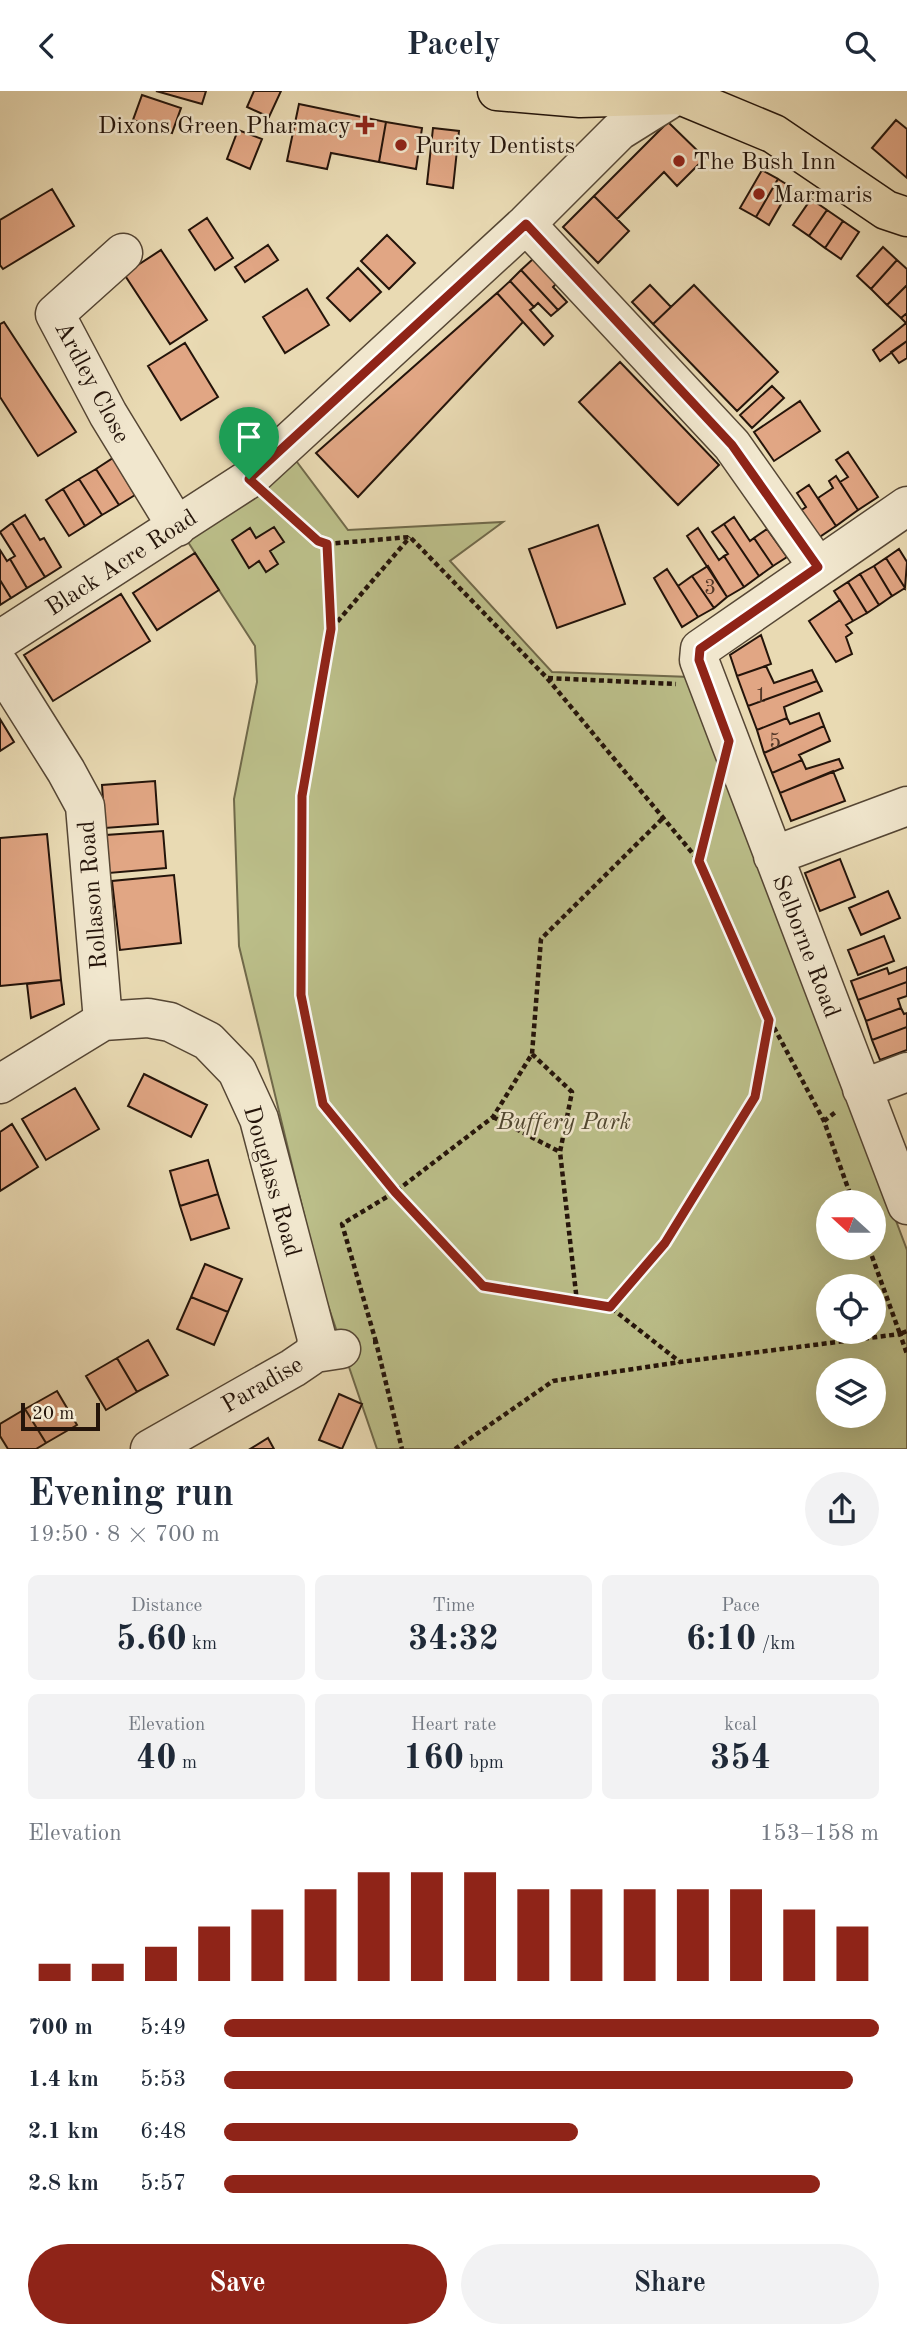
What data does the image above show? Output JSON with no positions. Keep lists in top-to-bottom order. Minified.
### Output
{"streets":{"street":["Ardley Close","Black Acre Road","Rollason Road","Selborne Road","Douglass Road","Paradise"]},"crossings":[["Ardley Close","Black Acre Road"],["Rollason Road","Douglass Road"],["Douglass Road","Paradise"]],"parks":["Buffery Park"],"places":{"health":["Dixons Green Pharmacy"],"other":["Purity Dentists","The Bush Inn","Marmaris"]},"house_numbers":["3","1","5"],"scale_bar":"20 m","north":"left","page":{"header":"Pacely","scale":"20 m","heading":["Evening run","19:50 · 8 × 700 m"],"stats":[["Distance","5.60 km"],["Time","34:32"],["Pace","6:10 /km"],["Elevation","40 m"],["Heart rate","160 bpm"],["kcal","354"]],"chart":["Elevation","153–158 m"],"list":[{"name":"700 m","note":"5:49"},{"name":"1.4 km","note":"5:53"},{"name":"2.1 km","note":"6:48"},{"name":"2.8 km","note":"5:57"}],"buttons":["Save","Share"]}}
